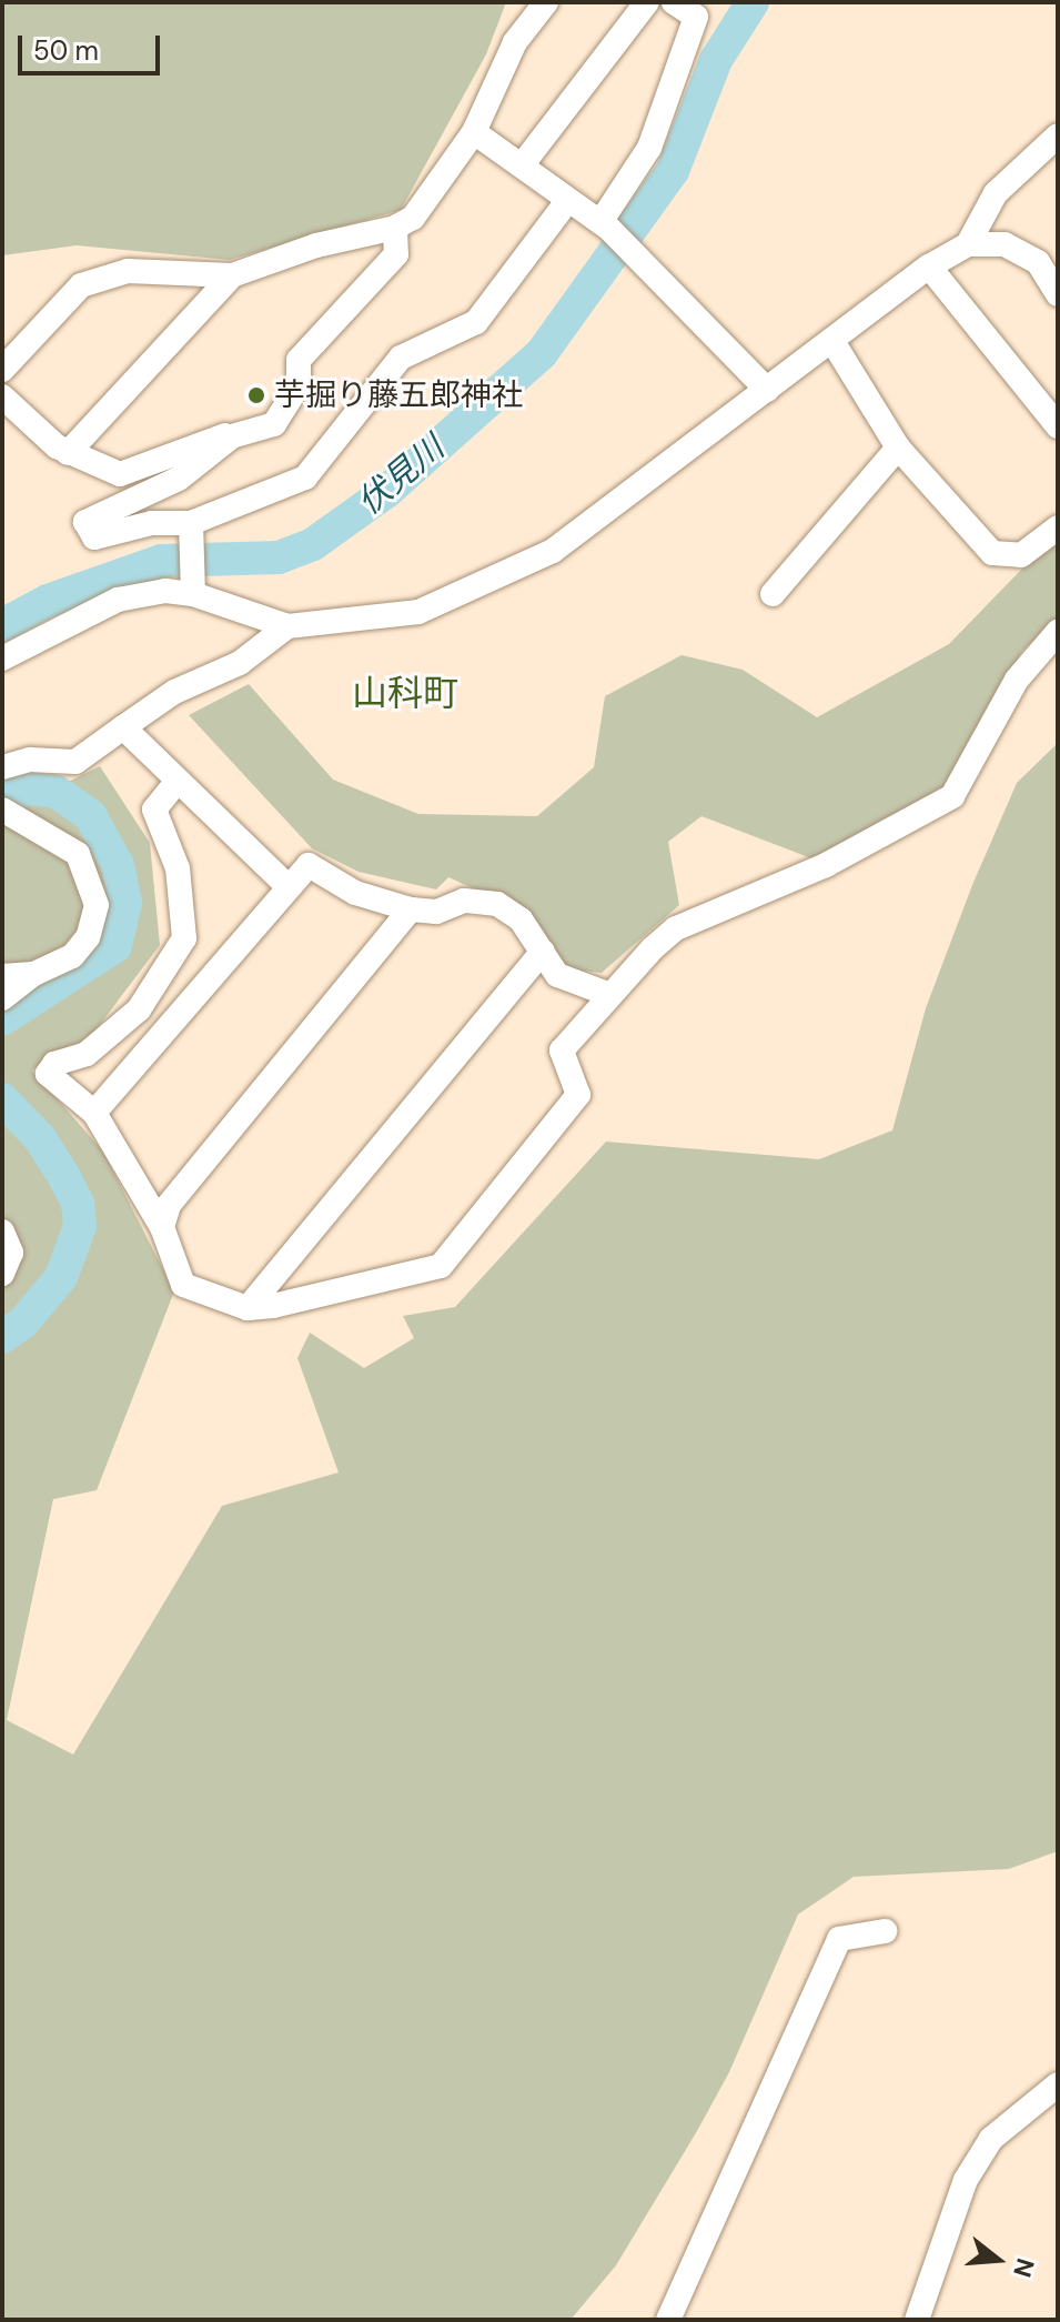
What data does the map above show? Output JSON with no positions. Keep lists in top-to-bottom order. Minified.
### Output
{"districts":["山科町"],"water":["伏見川"],"places":["芋掘り藤五郎神社"],"scale_bar":"50 m","north":"right"}
